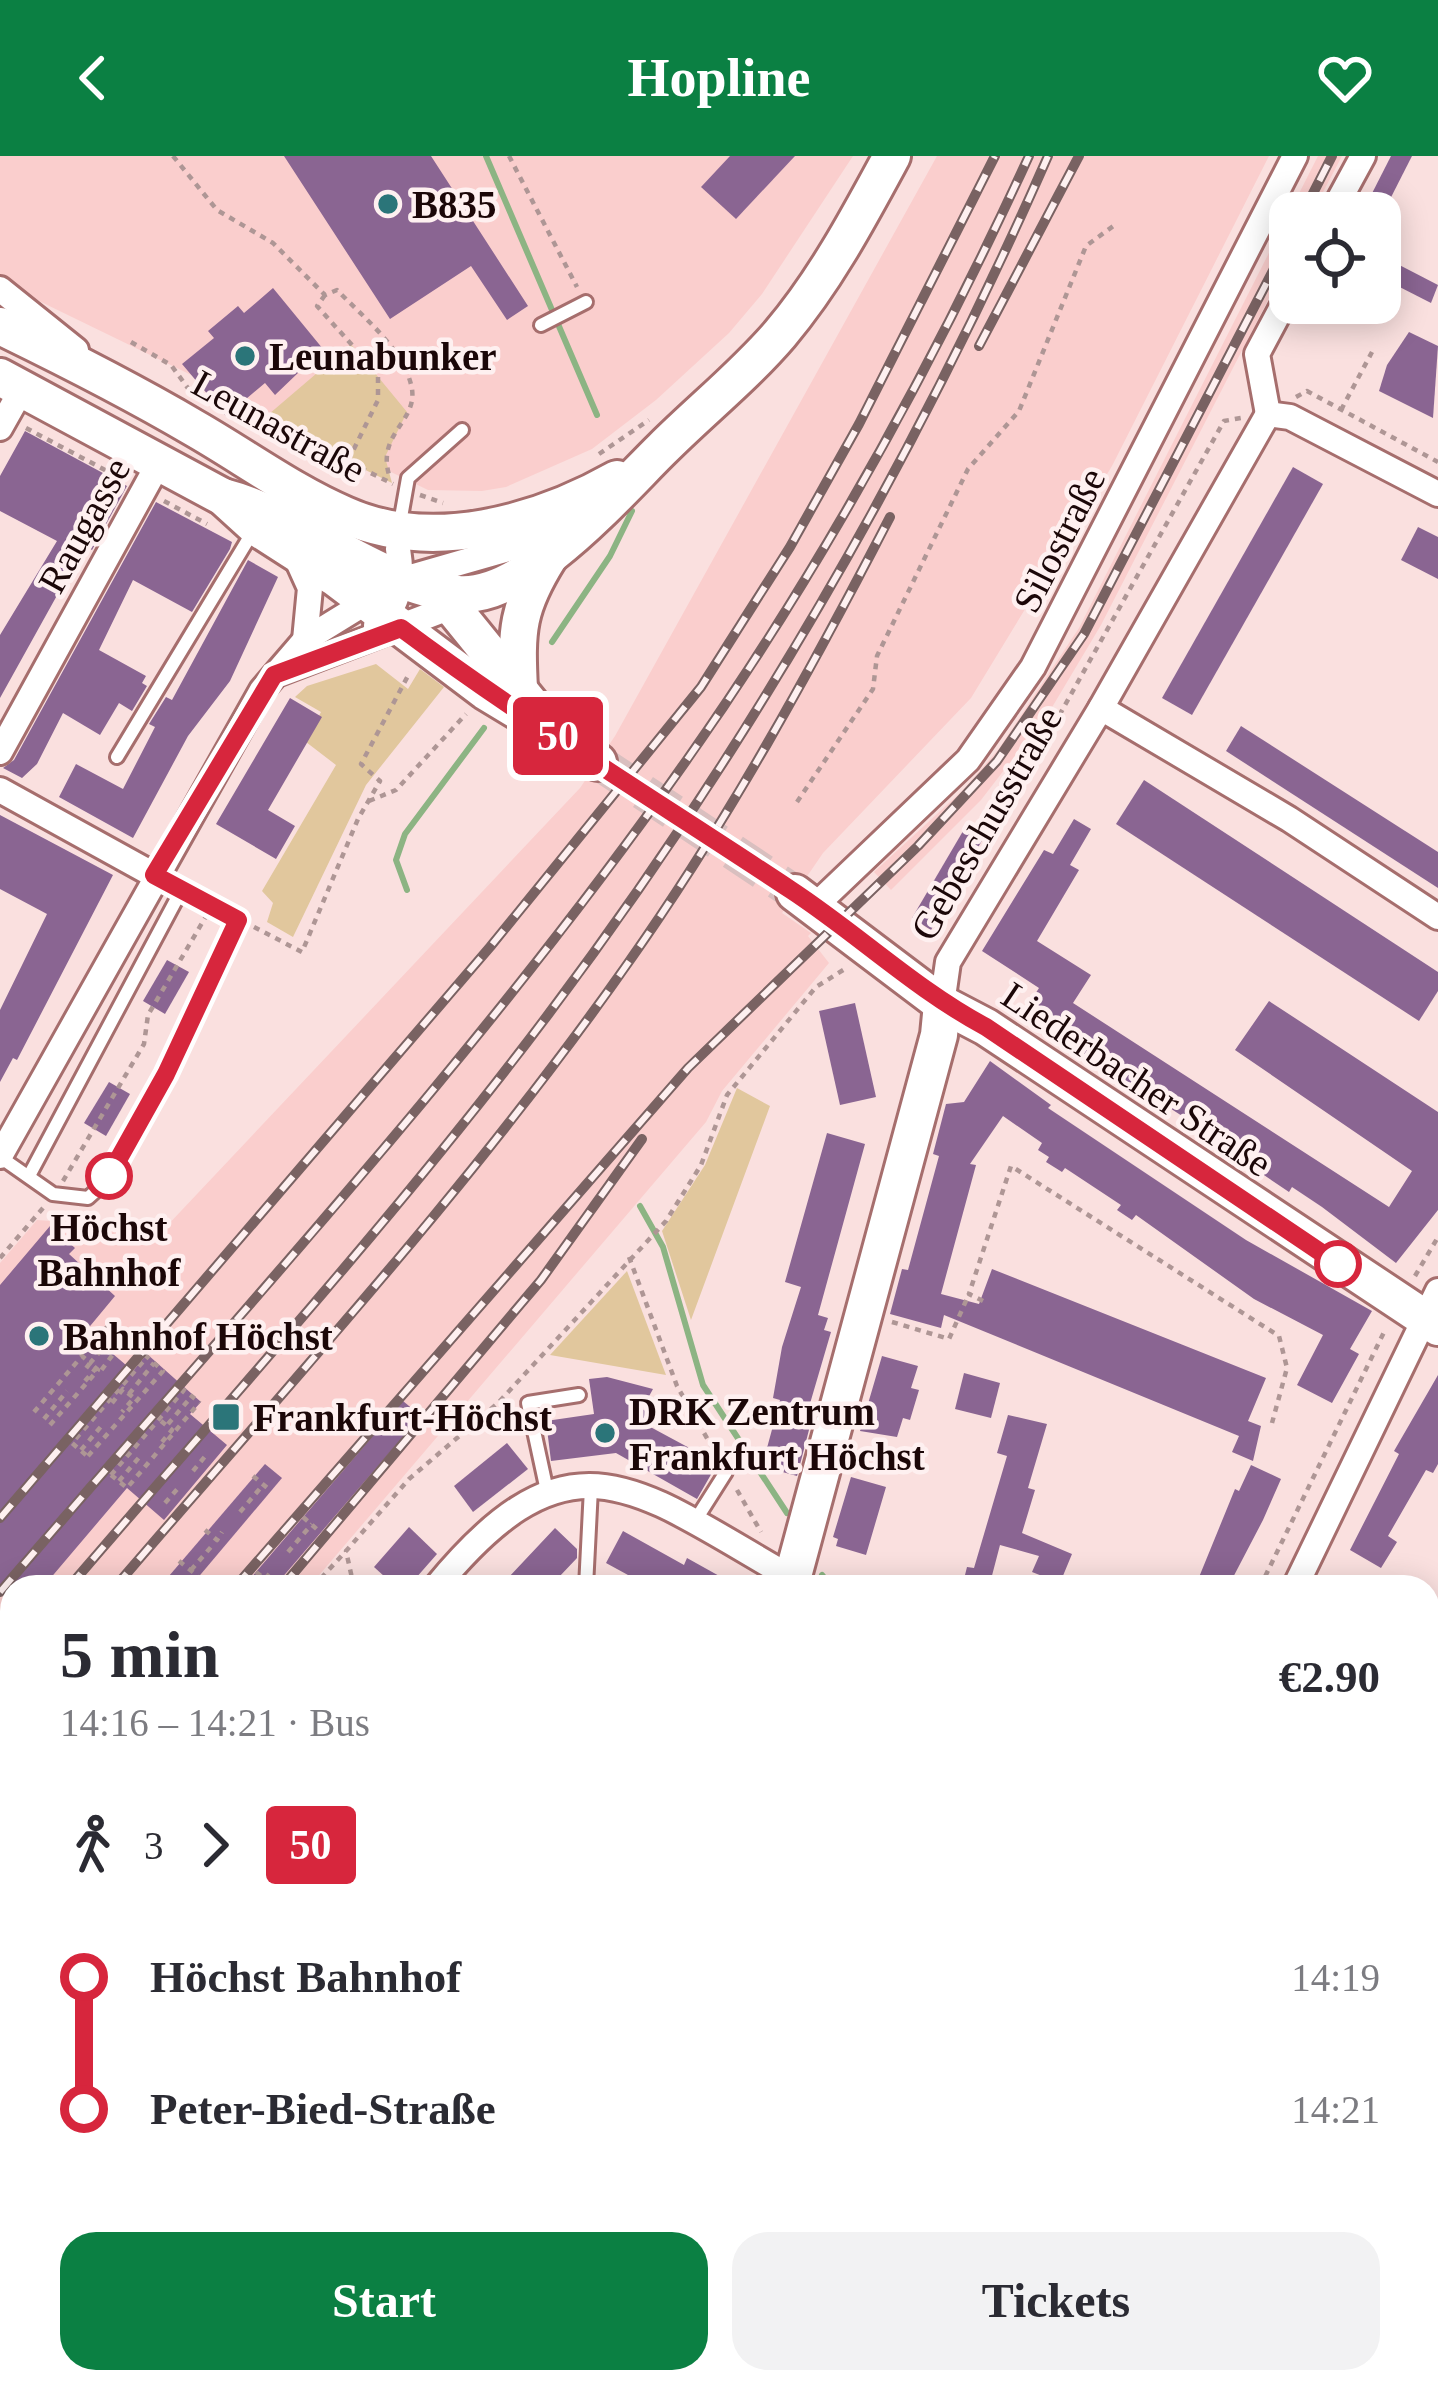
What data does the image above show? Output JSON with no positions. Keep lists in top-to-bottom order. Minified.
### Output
{"streets":{"street":["Leunastraße","Raugasse","Silostraße","Gebeschusstraße","Liederbacher Straße"]},"crossings":[["Leunastraße","Raugasse"],["Silostraße","Liederbacher Straße"],["Gebeschusstraße","Liederbacher Straße"]],"places":{"other":["B835","Leunabunker","Höchst Bahnhof","Bahnhof Höchst","DRK Zentrum Frankfurt Höchst"],"transit":["Frankfurt-Höchst"]},"lines":["bus line 50"],"page":{"header":"Hopline","on_map":"50","heading":["5 min","14:16 – 14:21 · Bus","€2.90"],"legs":["3","50"],"list":[{"name":"Höchst Bahnhof","value":"14:19"},{"name":"Peter-Bied-Straße","value":"14:21"}],"buttons":["Start","Tickets"]}}
